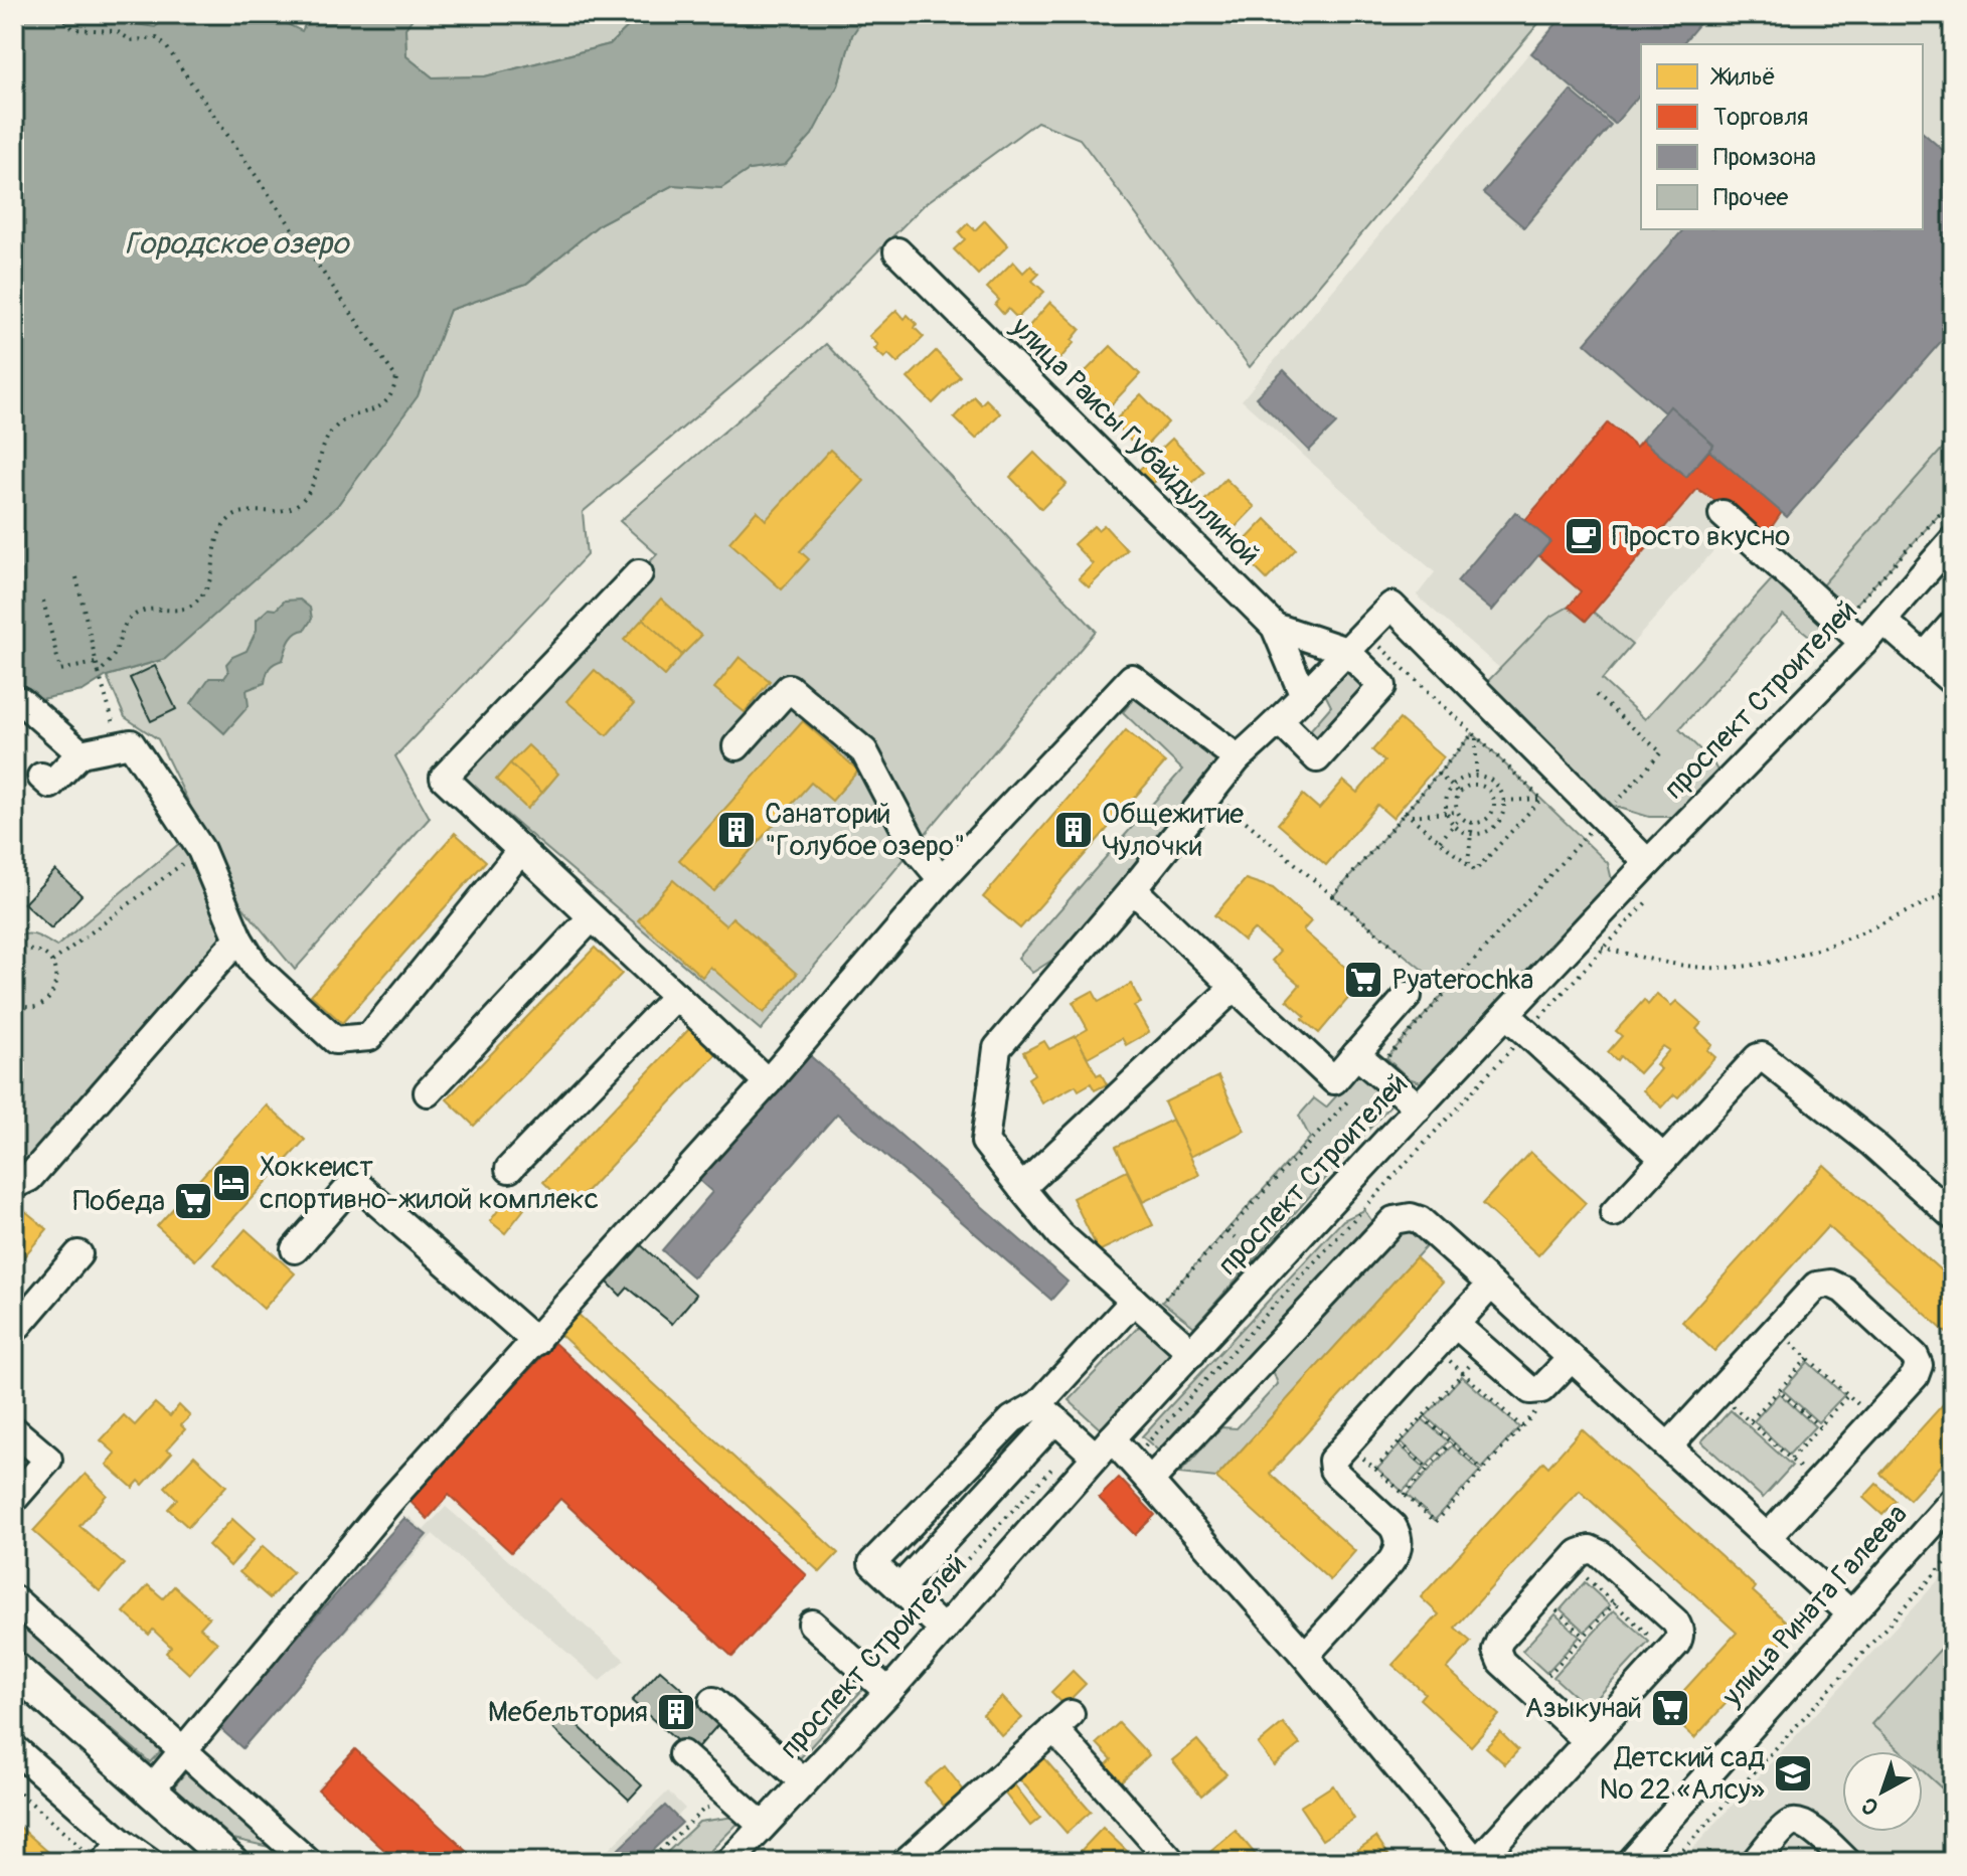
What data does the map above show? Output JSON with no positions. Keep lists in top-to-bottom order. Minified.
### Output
{"streets":{"street":["улица Раисы Губайдуллиной","проспект Строителей","улица Рината Галеева"]},"water":["Городское озеро"],"places":{"cafe":["Просто вкусно"],"building":["Санаторий \"Голубое озеро\"","Общежитие Чулочки","Мебельтория"],"supermarket":["Pyaterochka","Победа","Азыкунай"],"hotel":["Хоккеист спортивно-жилой комплекс"],"school or university":["Детский сад № 22 «Алсу»"]},"legend":["Жильё","Торговля","Промзона","Прочее"],"north":"bottom left"}
